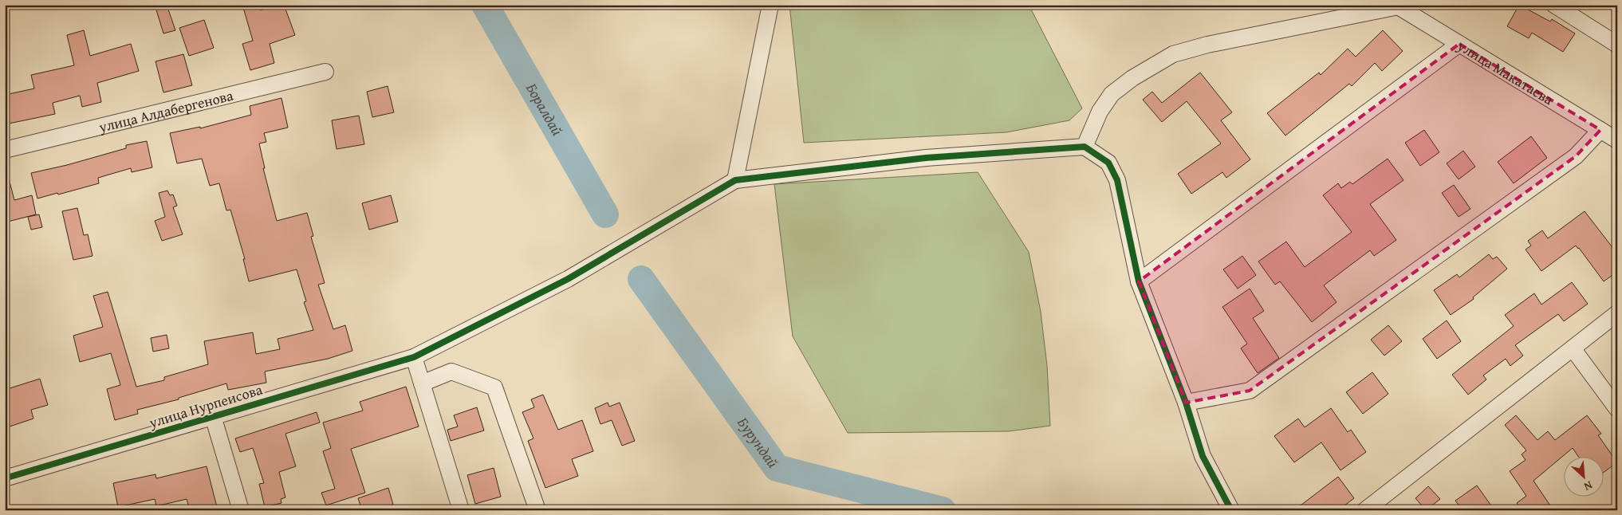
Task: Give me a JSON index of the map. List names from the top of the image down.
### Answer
{
  "streets": {
    "street": ["улица Макатаева", "улица Алдабергенова", "улица Нурпеисова"]
  },
  "water": ["Боралдай", "Бурундай"],
  "north": "bottom right"
}
